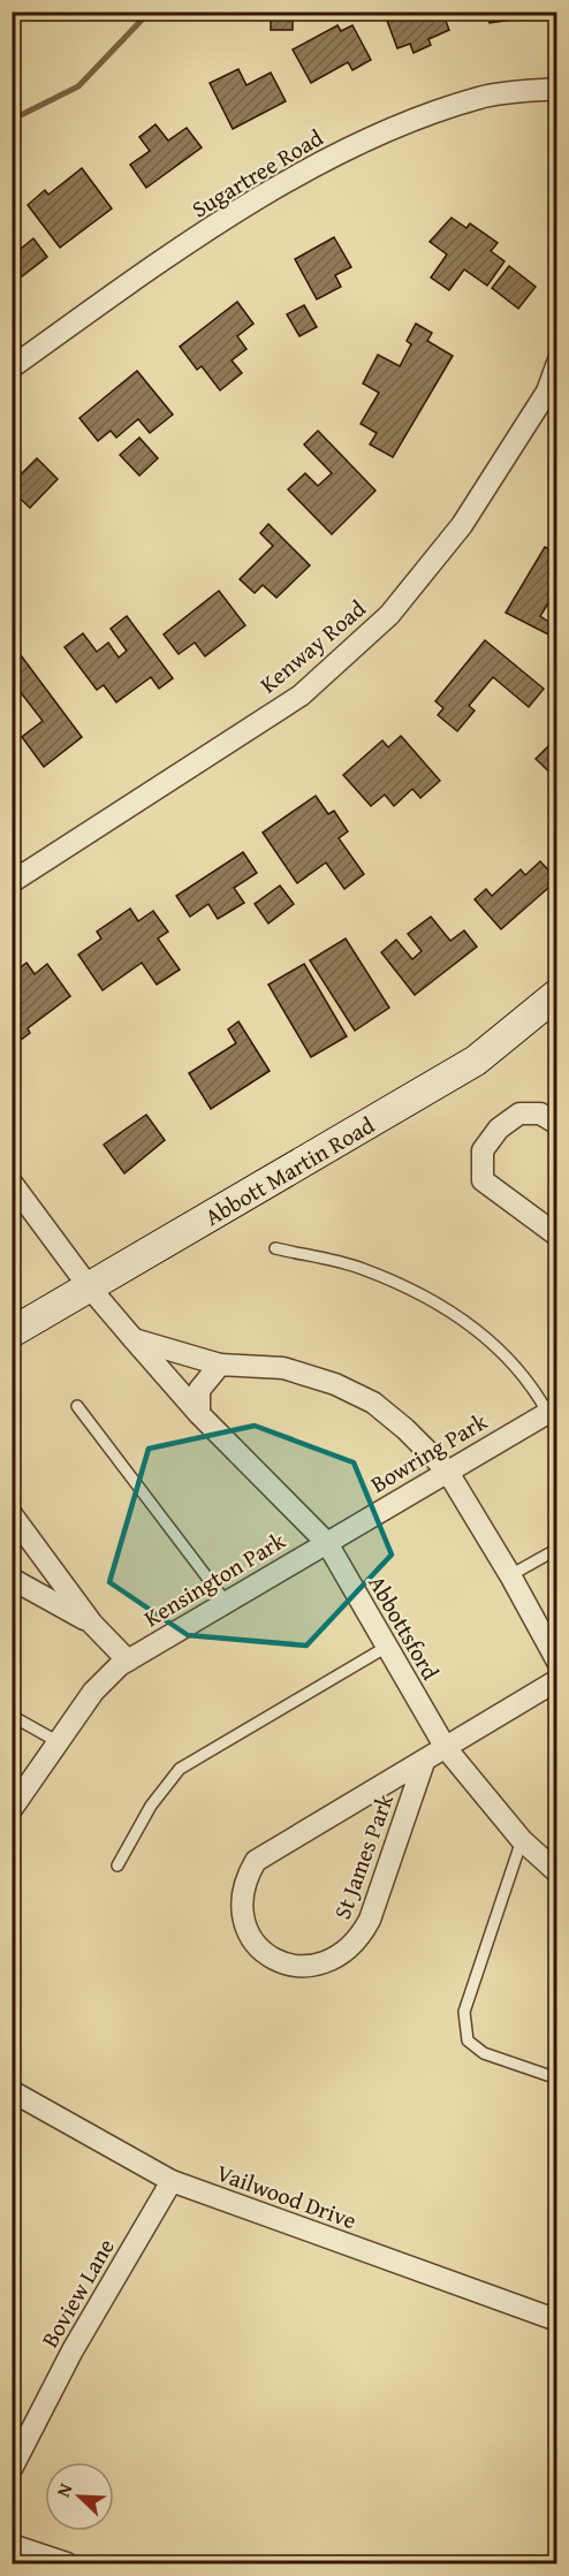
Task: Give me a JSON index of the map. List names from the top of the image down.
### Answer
{
  "streets": {
    "main road": ["Abbott Martin Road"],
    "street": [
      "Sugartree Road",
      "Kenway Road",
      "Bowring Park",
      "Kensington Park",
      "Abbottsford",
      "St James Park",
      "Vailwood Drive",
      "Boview Lane"
    ]
  },
  "crossings": [
    ["Abbott Martin Road", "Abbottsford"],
    ["Bowring Park", "Kensington Park"],
    ["Bowring Park", "Abbottsford"],
    ["Kensington Park", "Abbottsford"],
    ["Abbottsford", "St James Park"],
    ["Vailwood Drive", "Boview Lane"]
  ],
  "north": "top left"
}
